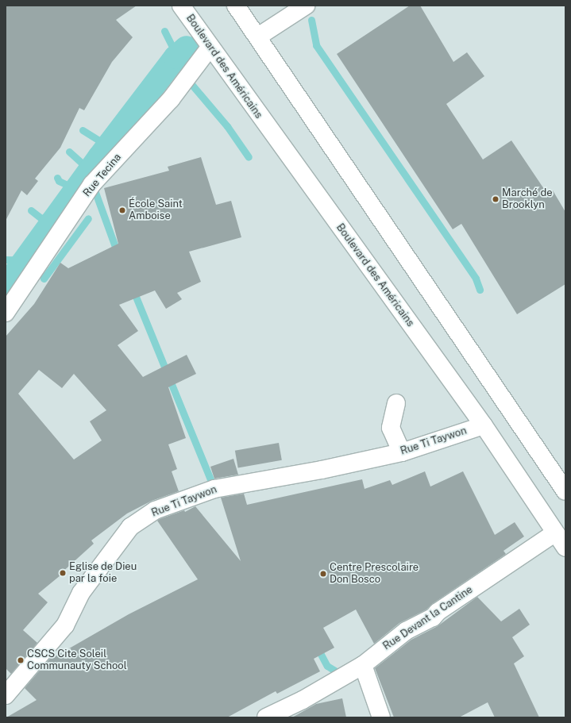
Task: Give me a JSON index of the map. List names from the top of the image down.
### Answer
{
  "streets": {
    "street": [
      "Boulevard des Américains",
      "Rue Tecina",
      "Rue Ti Taywon",
      "Rue Devant la Cantine"
    ]
  },
  "crossings": [
    ["Boulevard des Américains", "Rue Tecina"],
    ["Boulevard des Américains", "Rue Ti Taywon"],
    ["Boulevard des Américains", "Rue Devant la Cantine"]
  ],
  "places": [
    "Marché de Brooklyn",
    "École Saint Amboise",
    "Eglise de Dieu par la foie",
    "Centre Prescolaire Don Bosco",
    "CSCS Cite Soleil Communauty School"
  ]
}
